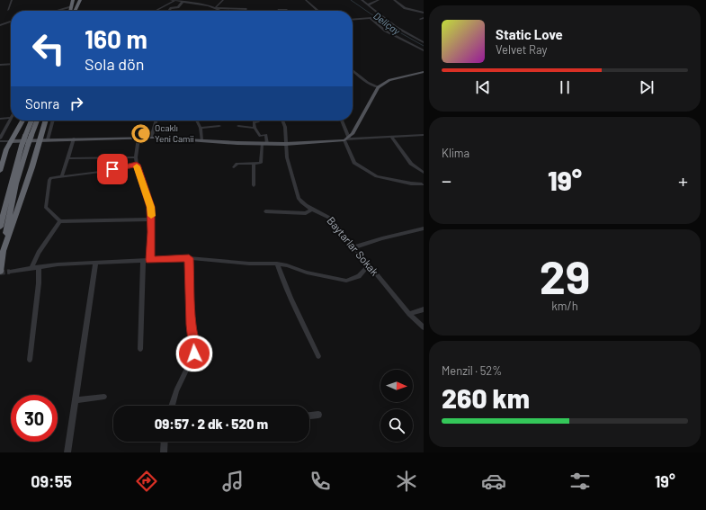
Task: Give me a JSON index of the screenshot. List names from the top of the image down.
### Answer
{
  "streets": {
    "street": ["Baytarlar Sokak"]
  },
  "water": ["Deliçay"],
  "places": {
    "mosque": ["Ocaklı Yeni Camii"]
  },
  "north": "right",
  "page": {
    "turn": ["160 m", "Sola dön"],
    "song": ["Static Love", "Velvet Ray"],
    "then": "Sonra",
    "tile": [
      "Klima",
      ["29", "km/h"],
      ["Menzil · 52%", "260 km"]
    ],
    "heat": ["−", "19°", "+"],
    "limit": "30",
    "trip": "09:57 · 2 dk · 520 m",
    "tabs": ["09:55", "19°"]
  }
}
